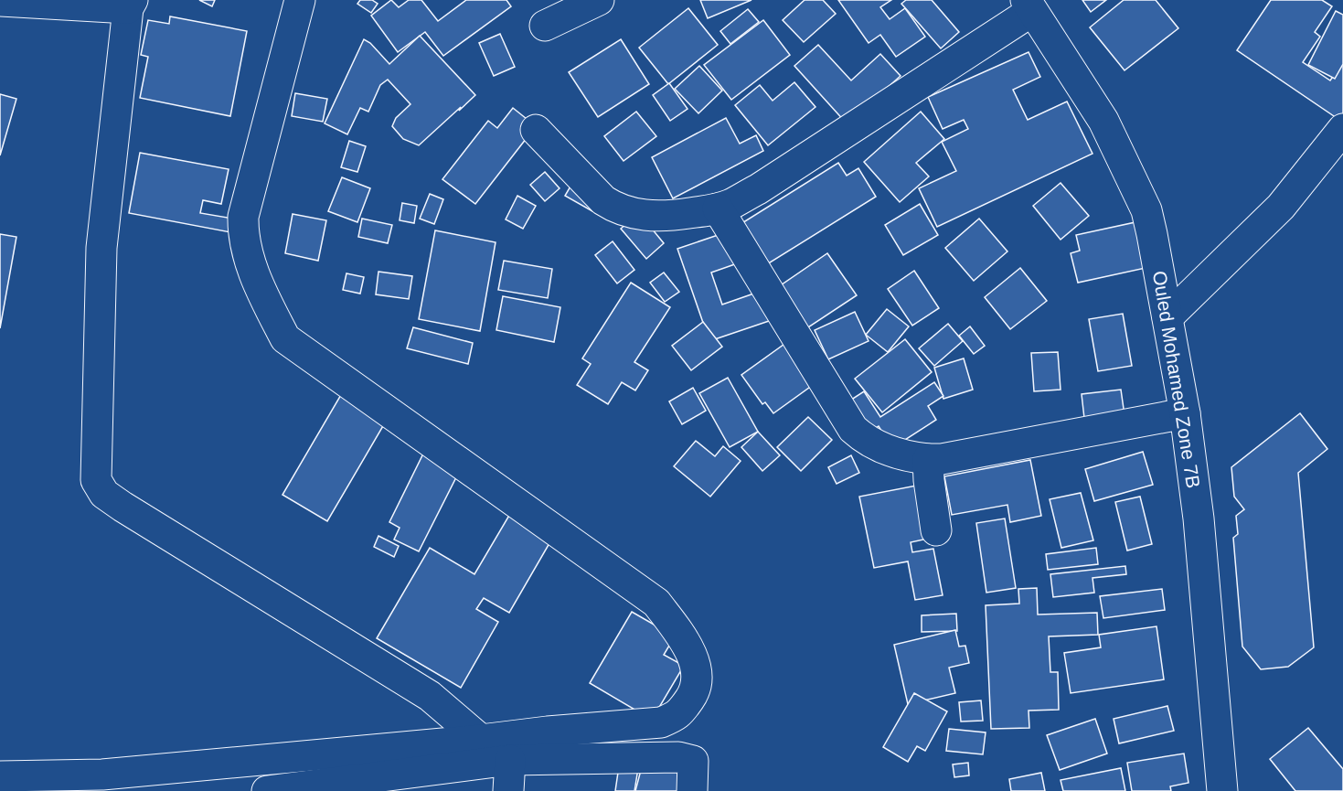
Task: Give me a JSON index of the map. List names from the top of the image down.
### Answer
{
  "streets": {
    "street": ["Ouled Mohamed Zone 7B"]
  }
}
